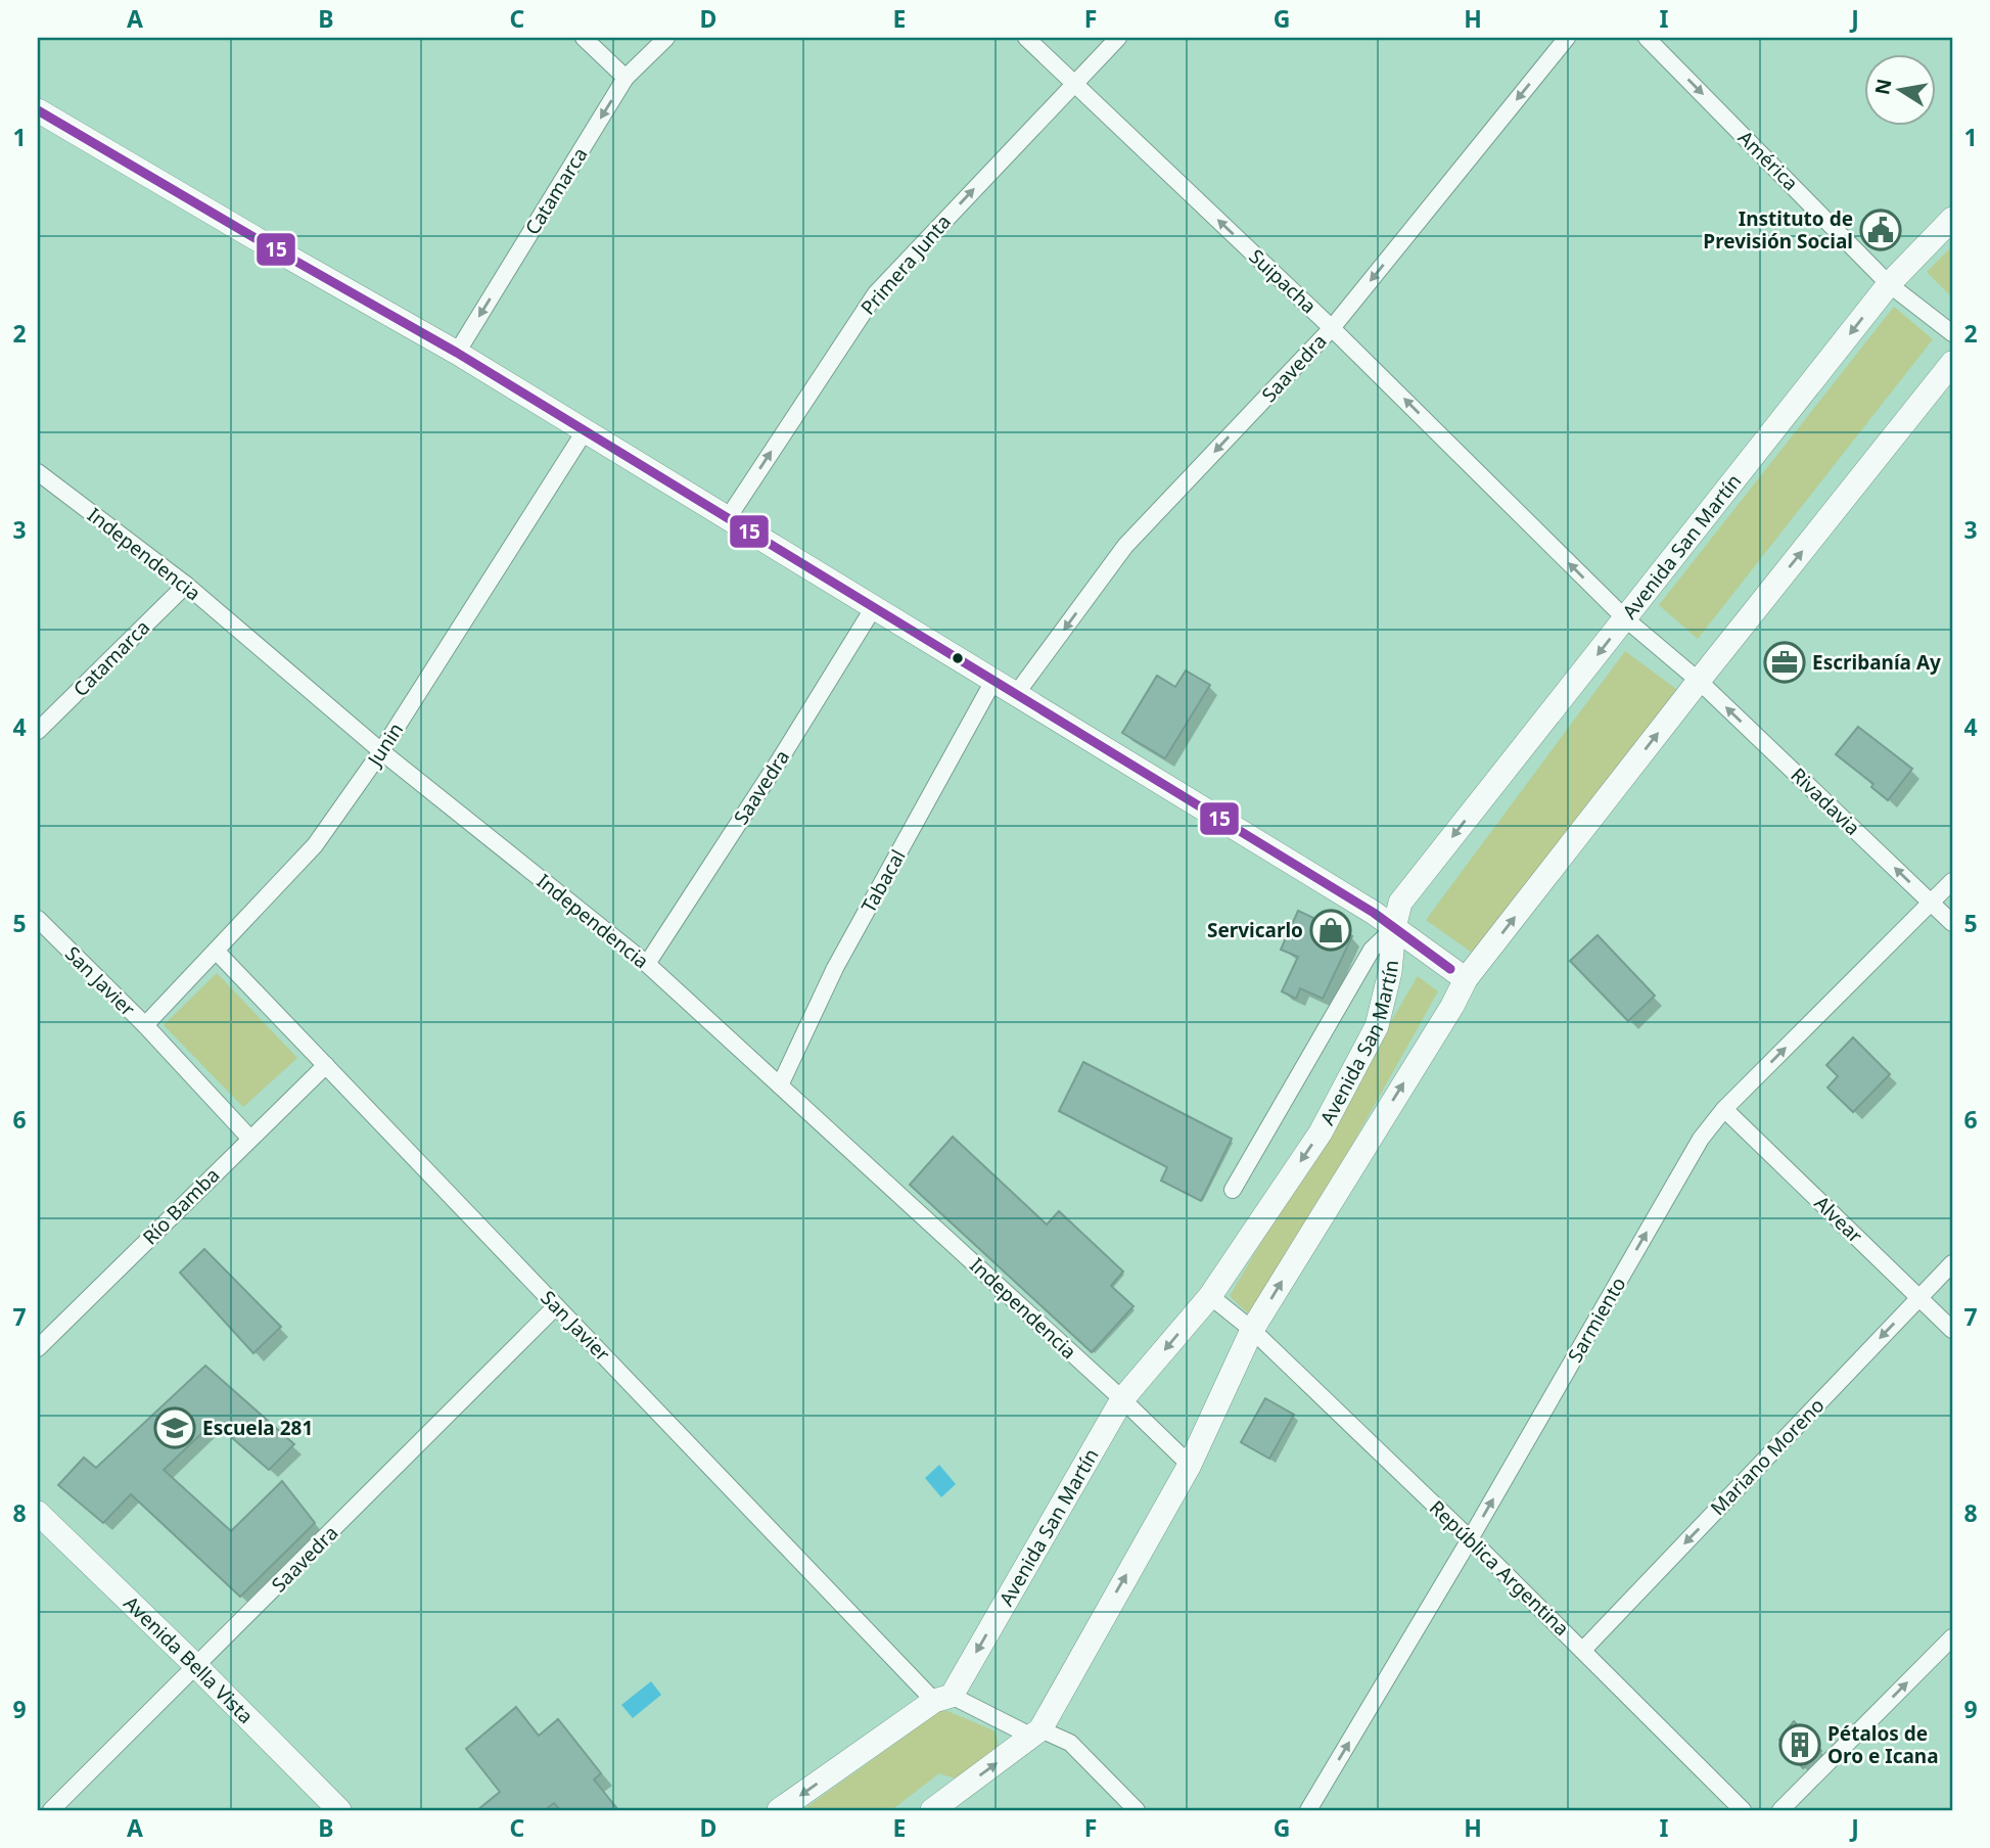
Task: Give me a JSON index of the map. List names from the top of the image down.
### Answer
{
  "streets": {
    "main road": ["Avenida San Martín", "Avenida Bella Vista"],
    "street": [
      "América",
      "Catamarca",
      "Primera Junta",
      "Suipacha",
      "Saavedra",
      "Independencia",
      "Junin",
      "Rivadavia",
      "Tabacal",
      "San Javier",
      "Río Bamba",
      "Alvear",
      "Sarmiento",
      "Mariano Moreno",
      "República Argentina"
    ]
  },
  "crossings": [
    ["América", "Avenida San Martín"],
    ["Catamarca", "Independencia"],
    ["Primera Junta", "Suipacha"],
    ["Suipacha", "Saavedra"],
    ["Suipacha", "Avenida San Martín"],
    ["Suipacha", "Rivadavia"],
    ["Saavedra", "Independencia"],
    ["Saavedra", "San Javier"],
    ["Saavedra", "Avenida Bella Vista"],
    ["Avenida San Martín", "Independencia"],
    ["Avenida San Martín", "San Javier"],
    ["Avenida San Martín", "República Argentina"],
    ["Independencia", "Junin"],
    ["Independencia", "Tabacal"],
    ["Junin", "San Javier"],
    ["Rivadavia", "Sarmiento"],
    ["San Javier", "Río Bamba"],
    ["Alvear", "Sarmiento"],
    ["Alvear", "Mariano Moreno"],
    ["Sarmiento", "República Argentina"],
    ["Mariano Moreno", "República Argentina"]
  ],
  "one_way": [
    "América",
    "Catamarca",
    "Primera Junta",
    "Suipacha",
    "Saavedra",
    "Rivadavia",
    "Sarmiento",
    "Mariano Moreno"
  ],
  "places": {
    "public building": ["Instituto de Previsión Social"],
    "office": ["Escribanía Ay"],
    "shop": ["Servicarlo"],
    "school or university": ["Escuela 281"],
    "building": ["Pétalos de Oro e Icana"]
  },
  "lines": ["transit line 15"],
  "north": "left",
  "grid": {
    "columns": [
      "A",
      "B",
      "C",
      "D",
      "E",
      "F",
      "G",
      "H",
      "I",
      "J"
    ],
    "rows": [
      "1",
      "2",
      "3",
      "4",
      "5",
      "6",
      "7",
      "8",
      "9"
    ]
  }
}
